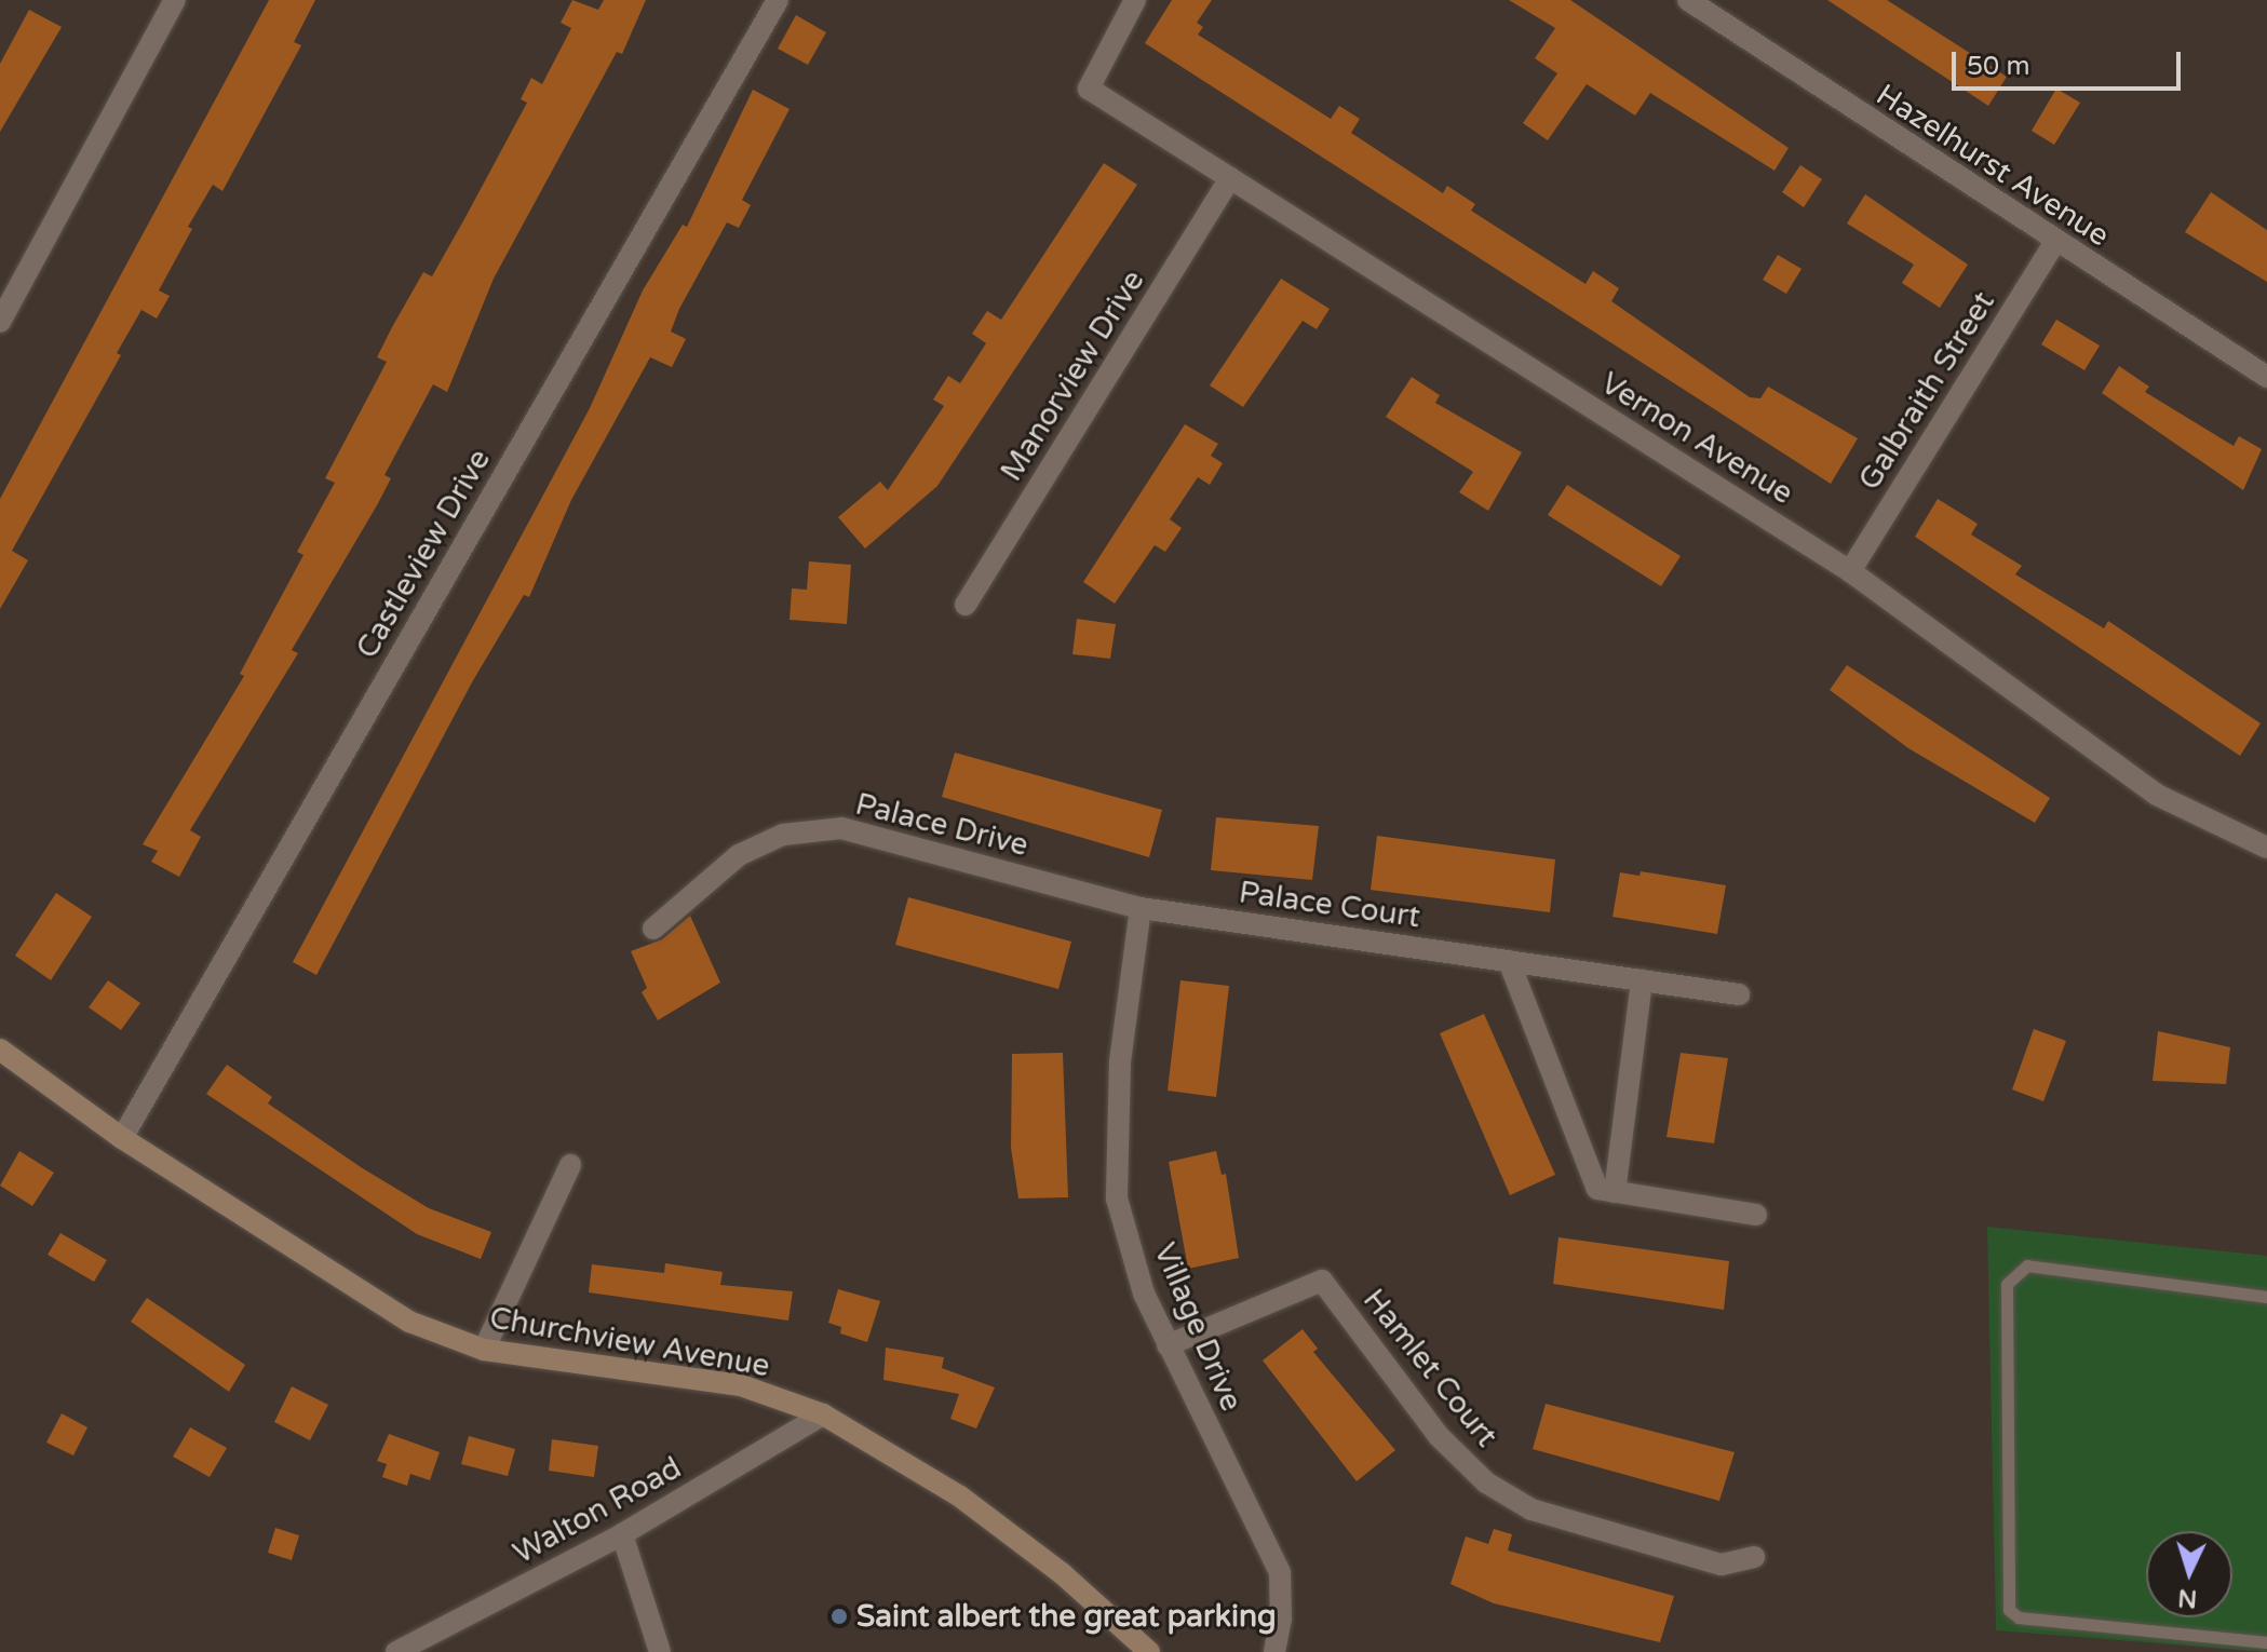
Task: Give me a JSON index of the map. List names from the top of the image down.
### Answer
{
  "streets": {
    "street": [
      "Hazelhurst Avenue",
      "Manorview Drive",
      "Galbraith Street",
      "Vernon Avenue",
      "Castleview Drive",
      "Palace Drive",
      "Palace Court",
      "Village Drive",
      "Churchview Avenue",
      "Hamlet Court",
      "Walton Road"
    ]
  },
  "crossings": [
    ["Hazelhurst Avenue", "Galbraith Street"],
    ["Manorview Drive", "Vernon Avenue"],
    ["Galbraith Street", "Vernon Avenue"],
    ["Castleview Drive", "Churchview Avenue"],
    ["Palace Drive", "Palace Court"],
    ["Palace Drive", "Village Drive"],
    ["Palace Court", "Village Drive"],
    ["Village Drive", "Hamlet Court"],
    ["Churchview Avenue", "Walton Road"]
  ],
  "places": ["Saint albert the great parking"],
  "scale_bar": "50 m",
  "north": "bottom"
}
